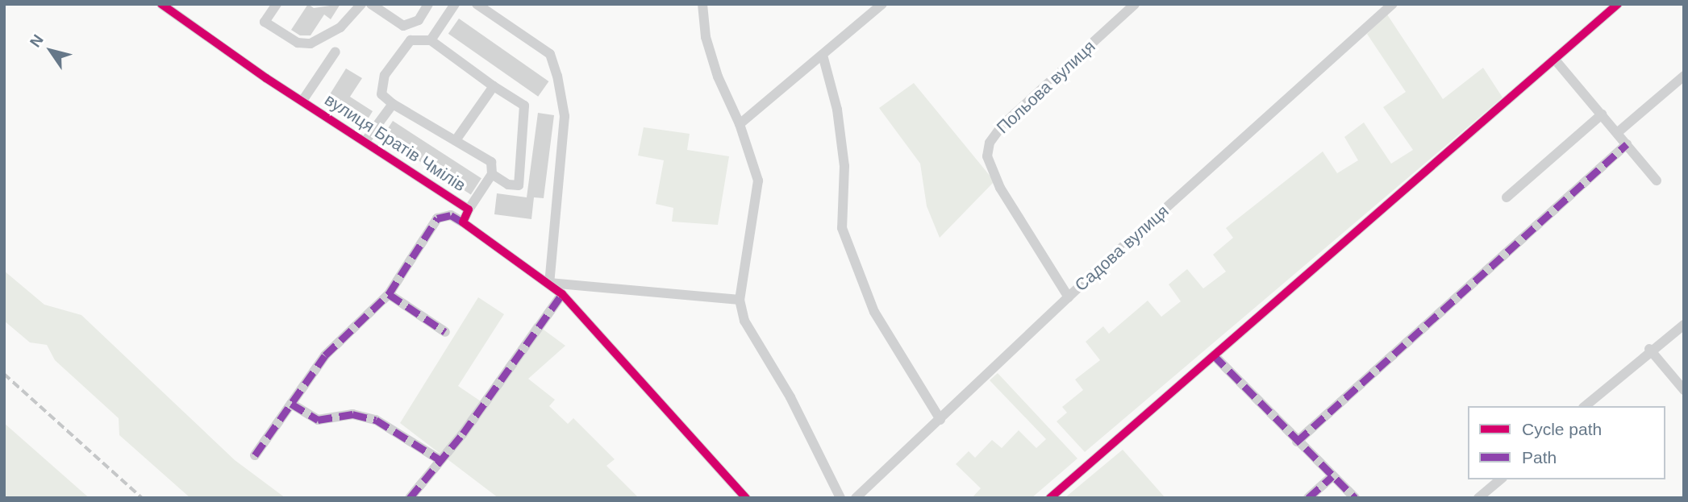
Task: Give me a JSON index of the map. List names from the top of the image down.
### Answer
{
  "streets": {
    "street": ["Польова вулиця", "вулиця Братів Чмілів", "Садова вулиця"]
  },
  "crossings": [
    ["Польова вулиця", "Садова вулиця"]
  ],
  "legend": ["Cycle path", "Path"],
  "north": "top left"
}
